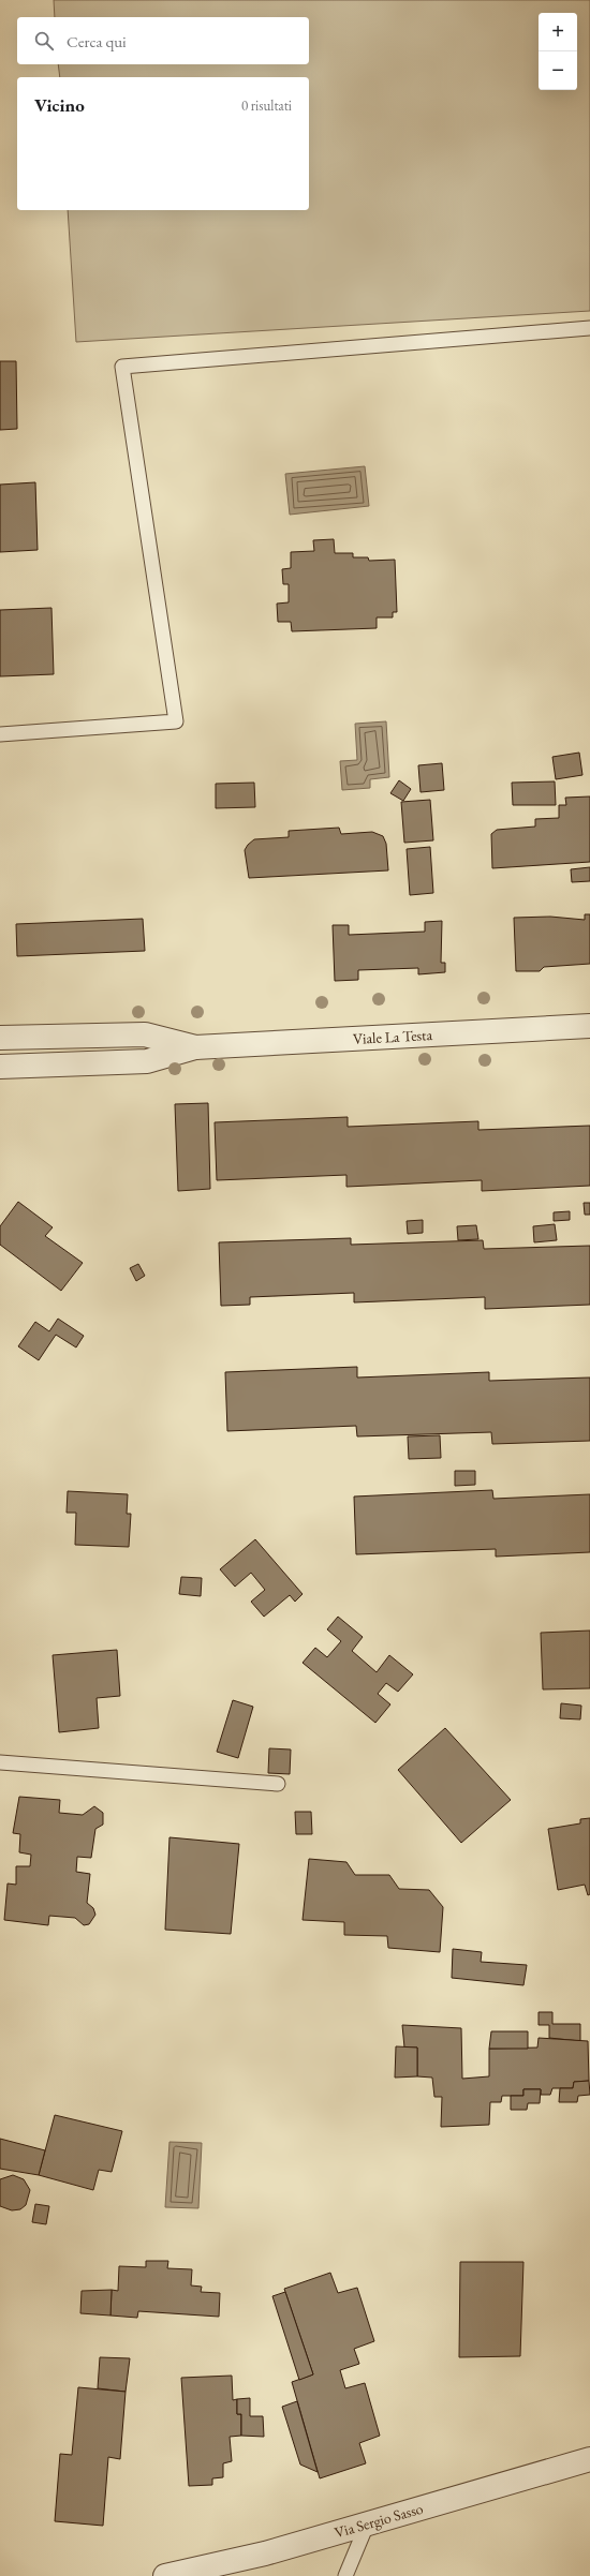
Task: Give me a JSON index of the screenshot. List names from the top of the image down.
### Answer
{
  "streets": {
    "street": ["Viale La Testa", "Via Sergio Sasso"]
  },
  "page": {
    "map_buttons": ["+", "−"],
    "search": "Cerca qui",
    "heading": ["Vicino", "0 risultati"]
  }
}
